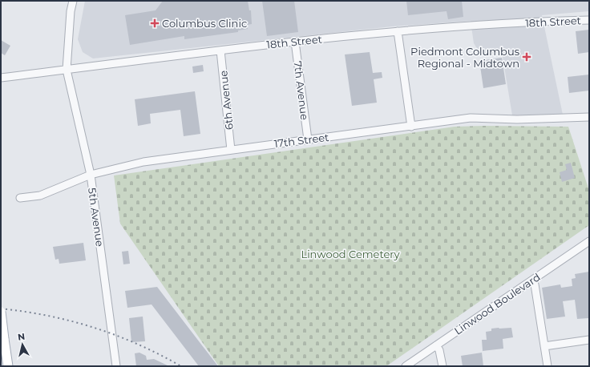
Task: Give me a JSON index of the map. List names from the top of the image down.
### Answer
{
  "streets": {
    "street": [
      "18th Street",
      "7th Avenue",
      "6th Avenue",
      "17th Street",
      "5th Avenue",
      "Linwood Boulevard"
    ]
  },
  "crossings": [
    ["18th Street", "7th Avenue"],
    ["18th Street", "6th Avenue"],
    ["18th Street", "5th Avenue"],
    ["7th Avenue", "17th Street"],
    ["6th Avenue", "17th Street"],
    ["17th Street", "5th Avenue"]
  ],
  "parks": ["Linwood Cemetery"],
  "places": {
    "health": ["Columbus Clinic", "Piedmont Columbus Regional - Midtown"]
  },
  "north": "top"
}
